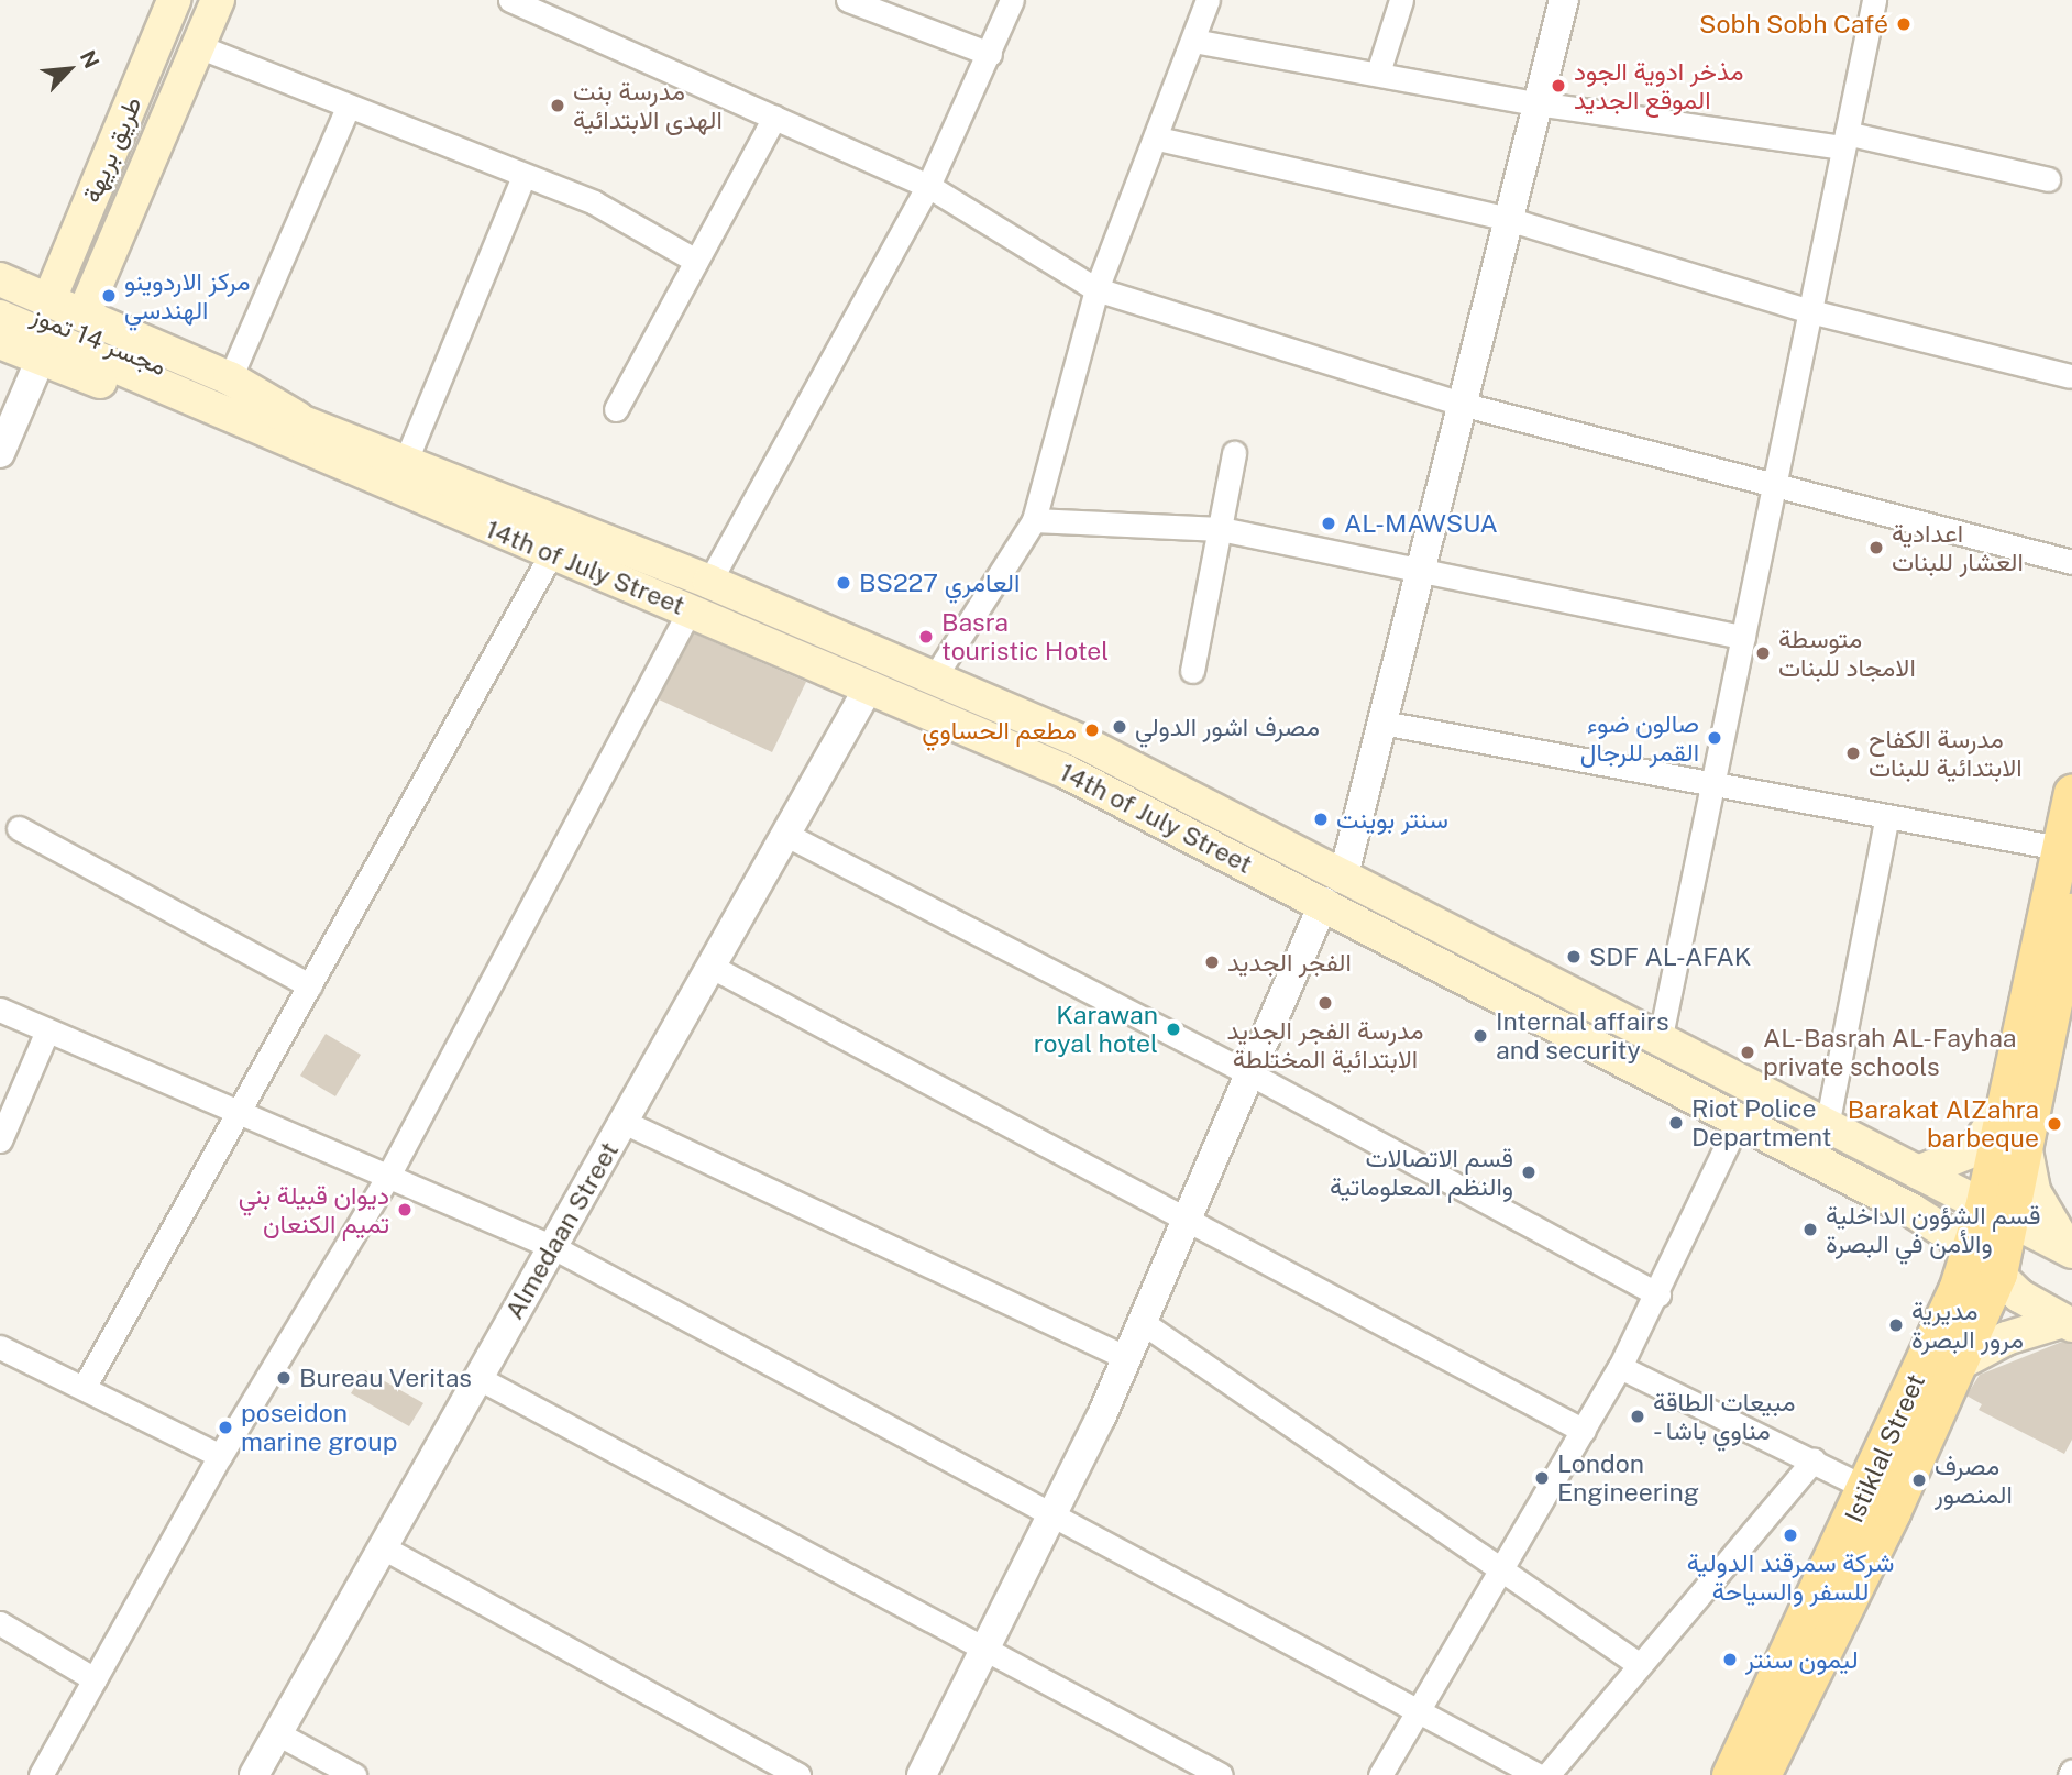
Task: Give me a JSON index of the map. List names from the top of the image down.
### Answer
{
  "streets": {
    "main road": [
      "طريق بريهة",
      "مجسر 14 تموز",
      "14th of July Street",
      "Istiklal Street"
    ],
    "street": ["Almedaan Street"]
  },
  "crossings": [
    ["مجسر 14 تموز", "14th of July Street"],
    ["14th of July Street", "Almedaan Street"],
    ["14th of July Street", "Istiklal Street"]
  ],
  "places": [
    "Sobh Sobh Café",
    "مذخر ادوية الجود الموقع الجديد",
    "مدرسة بنت الهدى اﻻبتدائية",
    "مركز الاردوينو الهندسي",
    "AL-MAWSUA",
    "اعدادية العشار للبنات",
    "BS227 العامري",
    "Basra touristic Hotel",
    "متوسطة الامجاد للبنات",
    "مصرف اشور الدولي",
    "مطعم الحساوي",
    "صالون ضوء القمر للرجال",
    "مدرسة الكفاح الابتدائية للبنات",
    "سنتر بوينت",
    "SDF AL-AFAK",
    "الفجر الجديد",
    "مدرسة الفجر الجديد الابتدائية المختلطة",
    "Karawan royal hotel",
    "Internal affairs and security",
    "AL-Basrah AL-Fayhaa private schools",
    "Riot Police Department",
    "Barakat AlZahra barbeque",
    "قسم الاتصالات والنظم المعلوماتية",
    "ديوان قبيلة بني تميم الكنعان",
    "قسم الشؤون الداخلية والأمن في البصرة",
    "مديرية مرور البصرة",
    "Bureau Veritas",
    "مبيعات الطاقة - مناوي باشا",
    "poseidon marine group",
    "London Engineering",
    "مصرف المنصور",
    "شركة سمرقند الدولية للسفر والسياحة",
    "ليمون سنتر"
  ],
  "north": "top right"
}
